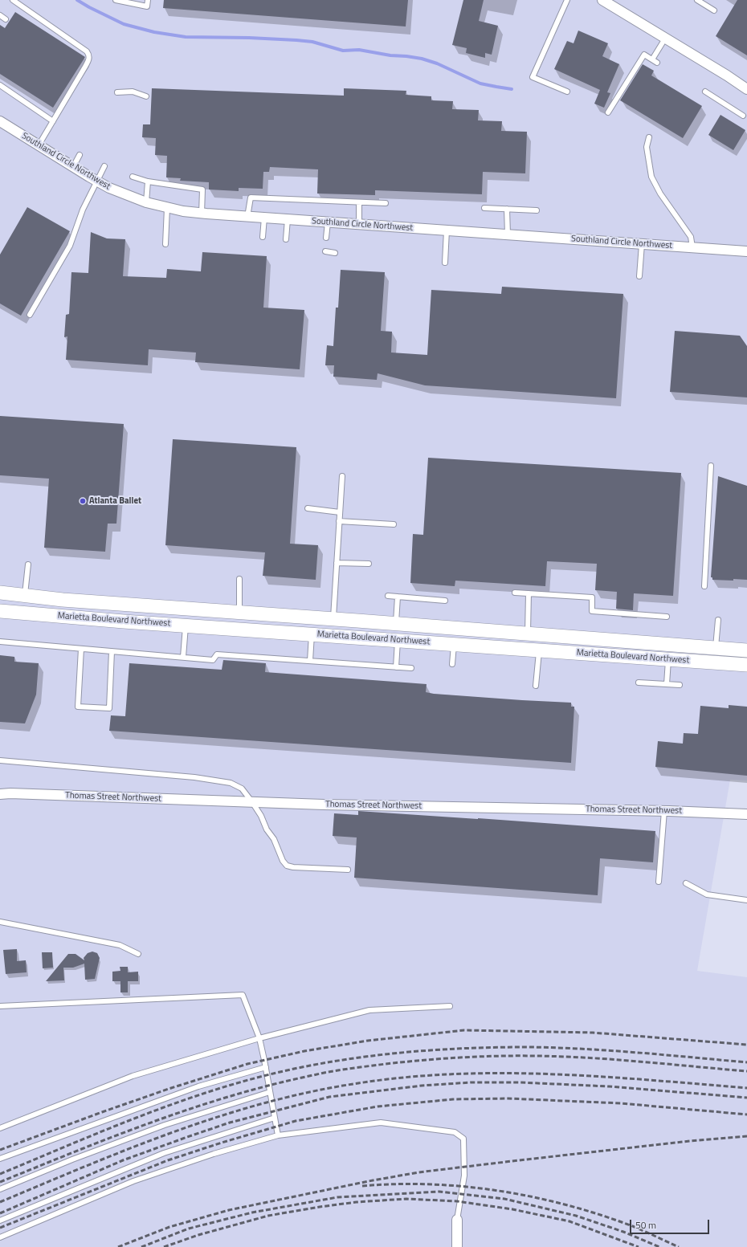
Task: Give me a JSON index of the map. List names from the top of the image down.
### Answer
{
  "streets": {
    "main road": ["Marietta Boulevard Northwest"],
    "street": ["Southland Circle Northwest", "Thomas Street Northwest"]
  },
  "places": ["Atlanta Ballet"],
  "scale_bar": "50 m"
}
